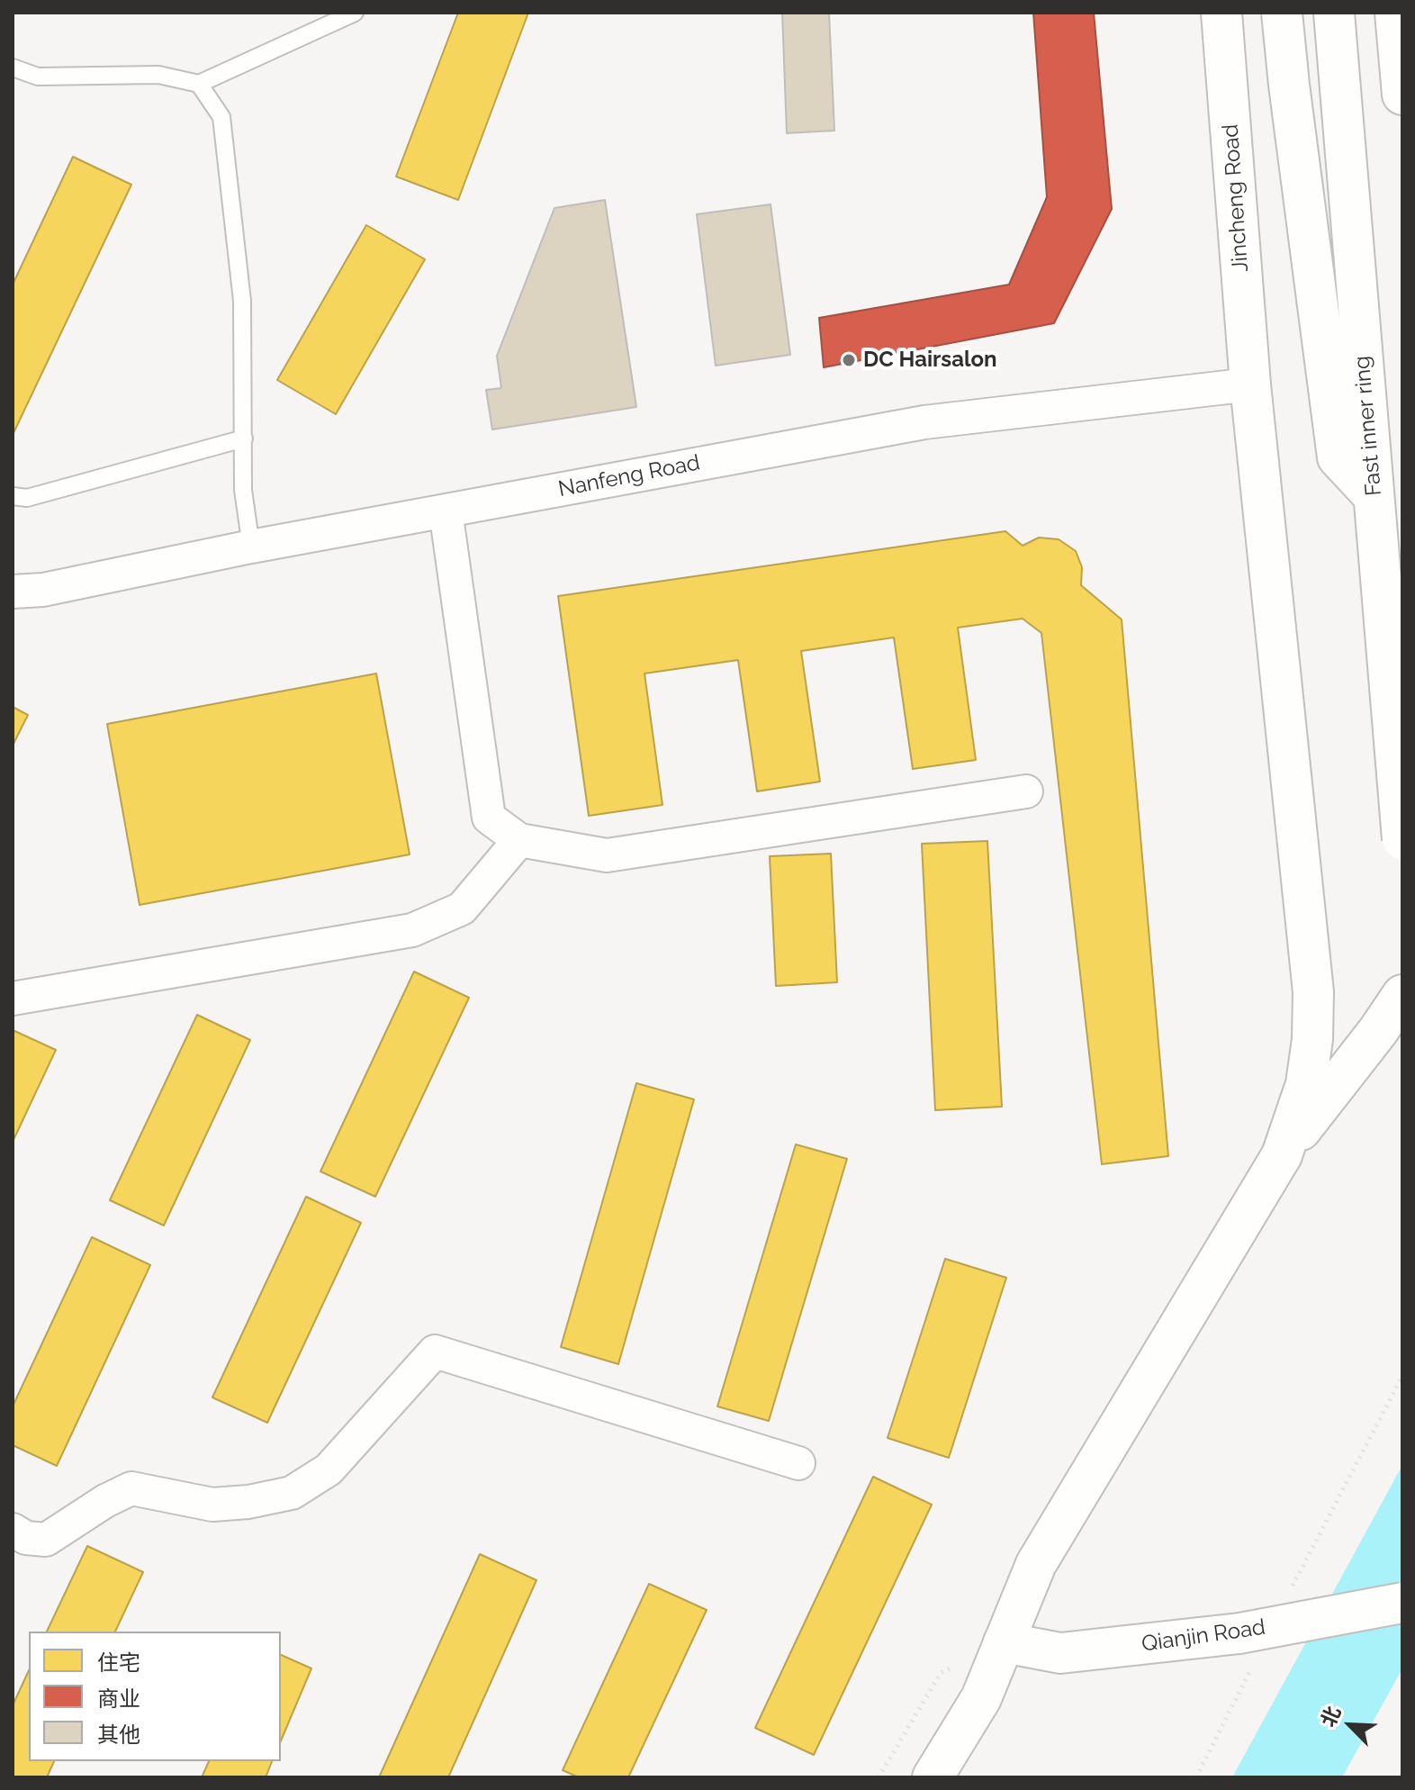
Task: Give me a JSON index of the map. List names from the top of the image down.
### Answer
{
  "streets": {
    "main road": ["Jincheng Road", "Fast inner ring", "Qianjin Road"],
    "street": ["Nanfeng Road"]
  },
  "crossings": [
    ["Jincheng Road", "Nanfeng Road"]
  ],
  "places": ["DC Hairsalon"],
  "legend": ["住宅", "商业", "其他"],
  "north": "top left"
}
